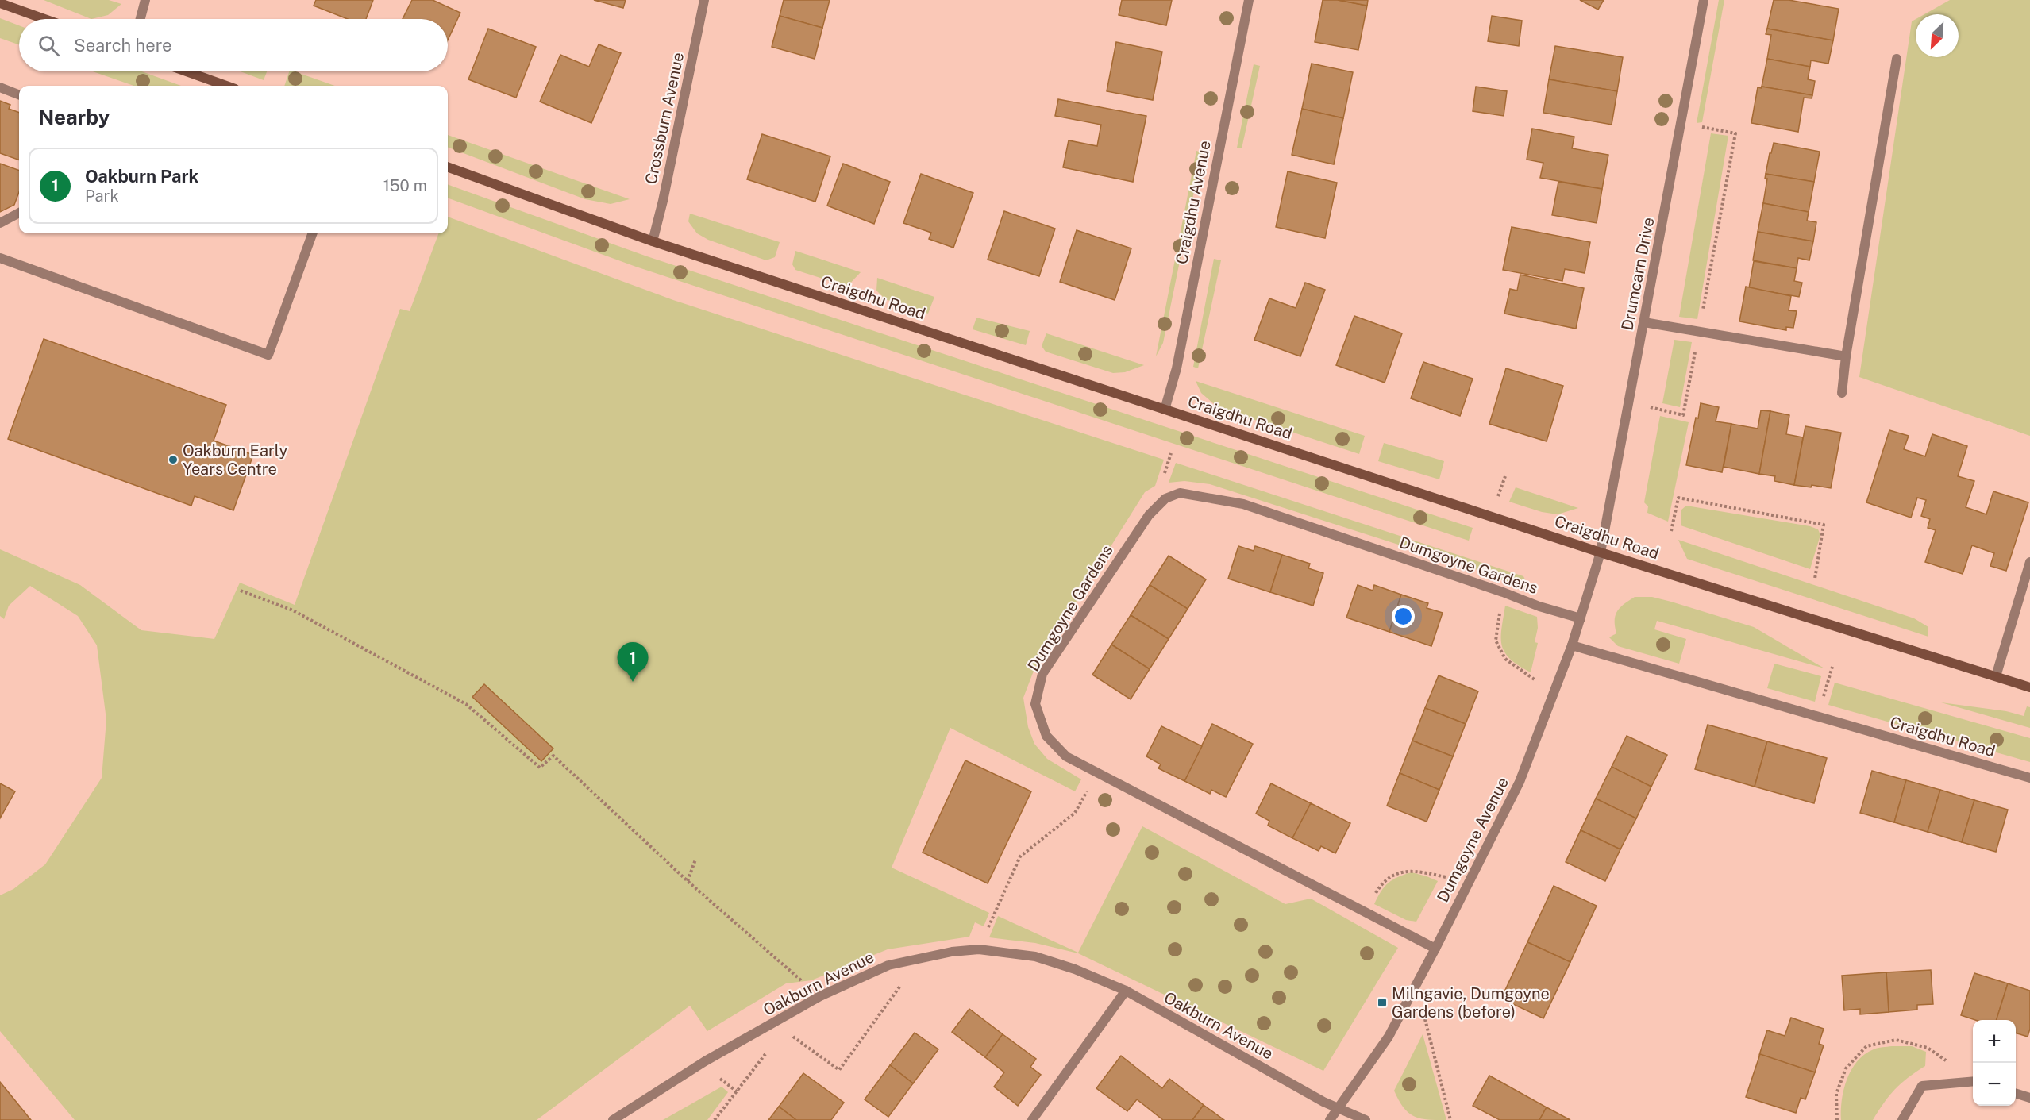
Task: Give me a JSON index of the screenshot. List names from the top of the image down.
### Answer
{
  "streets": {
    "main road": ["Craigdhu Road"],
    "street": [
      "Crossburn Avenue",
      "Craigdhu Avenue",
      "Drumcarn Drive",
      "Dumgoyne Gardens",
      "Dumgoyne Avenue",
      "Oakburn Avenue"
    ]
  },
  "crossings": [
    ["Crossburn Avenue", "Craigdhu Road"],
    ["Craigdhu Avenue", "Craigdhu Road"],
    ["Drumcarn Drive", "Craigdhu Road"],
    ["Drumcarn Drive", "Dumgoyne Avenue"],
    ["Craigdhu Road", "Dumgoyne Avenue"],
    ["Dumgoyne Gardens", "Dumgoyne Avenue"],
    ["Dumgoyne Avenue", "Oakburn Avenue"]
  ],
  "places": {
    "other": ["Oakburn Early Years Centre"],
    "transit": ["Milngavie, Dumgoyne Gardens (before)"]
  },
  "north": "bottom left",
  "page": {
    "search": "Search here",
    "heading": "Nearby",
    "list": [
      {
        "mark": "1",
        "name": "Oakburn Park",
        "note": "Park",
        "value": "150 m"
      }
    ],
    "pins": "1",
    "map_buttons": ["+", "−"]
  }
}
